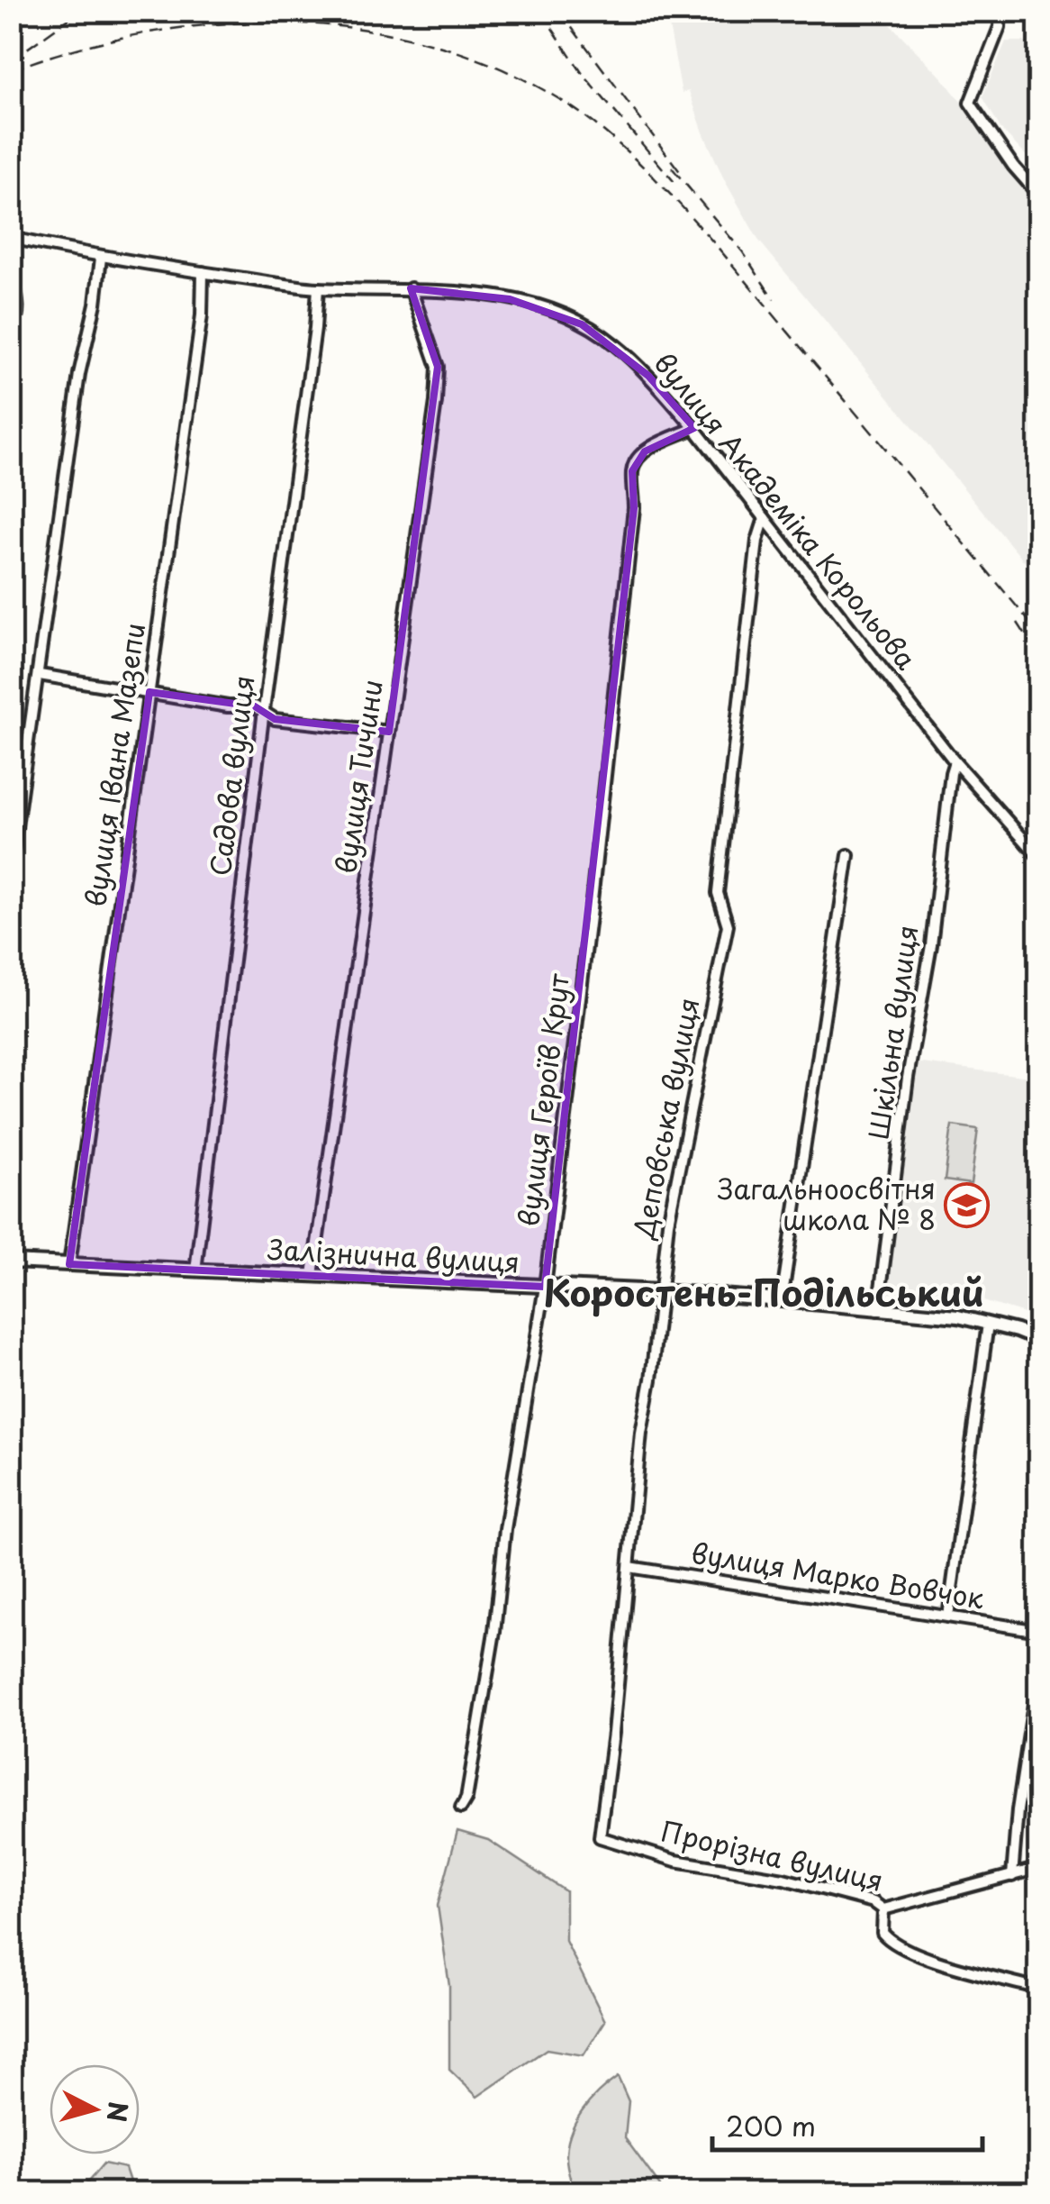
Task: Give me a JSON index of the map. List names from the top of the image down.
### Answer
{
  "streets": {
    "street": [
      "вулиця Академіка Корольова",
      "вулиця Івана Мазепи",
      "Садова вулиця",
      "вулиця Тичини",
      "Шкільна вулиця",
      "вулиця Героїв Крут",
      "Деповська вулиця",
      "Залізнична вулиця",
      "вулиця Марко Вовчок",
      "Прорізна вулиця"
    ]
  },
  "crossings": [
    ["вулиця Академіка Корольова", "вулиця Івана Мазепи"],
    ["вулиця Академіка Корольова", "Садова вулиця"],
    ["вулиця Академіка Корольова", "вулиця Тичини"],
    ["вулиця Академіка Корольова", "Шкільна вулиця"],
    ["вулиця Академіка Корольова", "вулиця Героїв Крут"],
    ["вулиця Академіка Корольова", "Деповська вулиця"],
    ["вулиця Івана Мазепи", "Залізнична вулиця"],
    ["Садова вулиця", "Залізнична вулиця"],
    ["вулиця Тичини", "Залізнична вулиця"],
    ["Шкільна вулиця", "Залізнична вулиця"],
    ["вулиця Героїв Крут", "Залізнична вулиця"],
    ["Деповська вулиця", "Залізнична вулиця"],
    ["Деповська вулиця", "вулиця Марко Вовчок"],
    ["Деповська вулиця", "Прорізна вулиця"]
  ],
  "districts": ["Коростень-Подільський"],
  "places": {
    "school or university": ["Загальноосвітня школа № 8"]
  },
  "scale_bar": "200 m",
  "north": "right"
}
